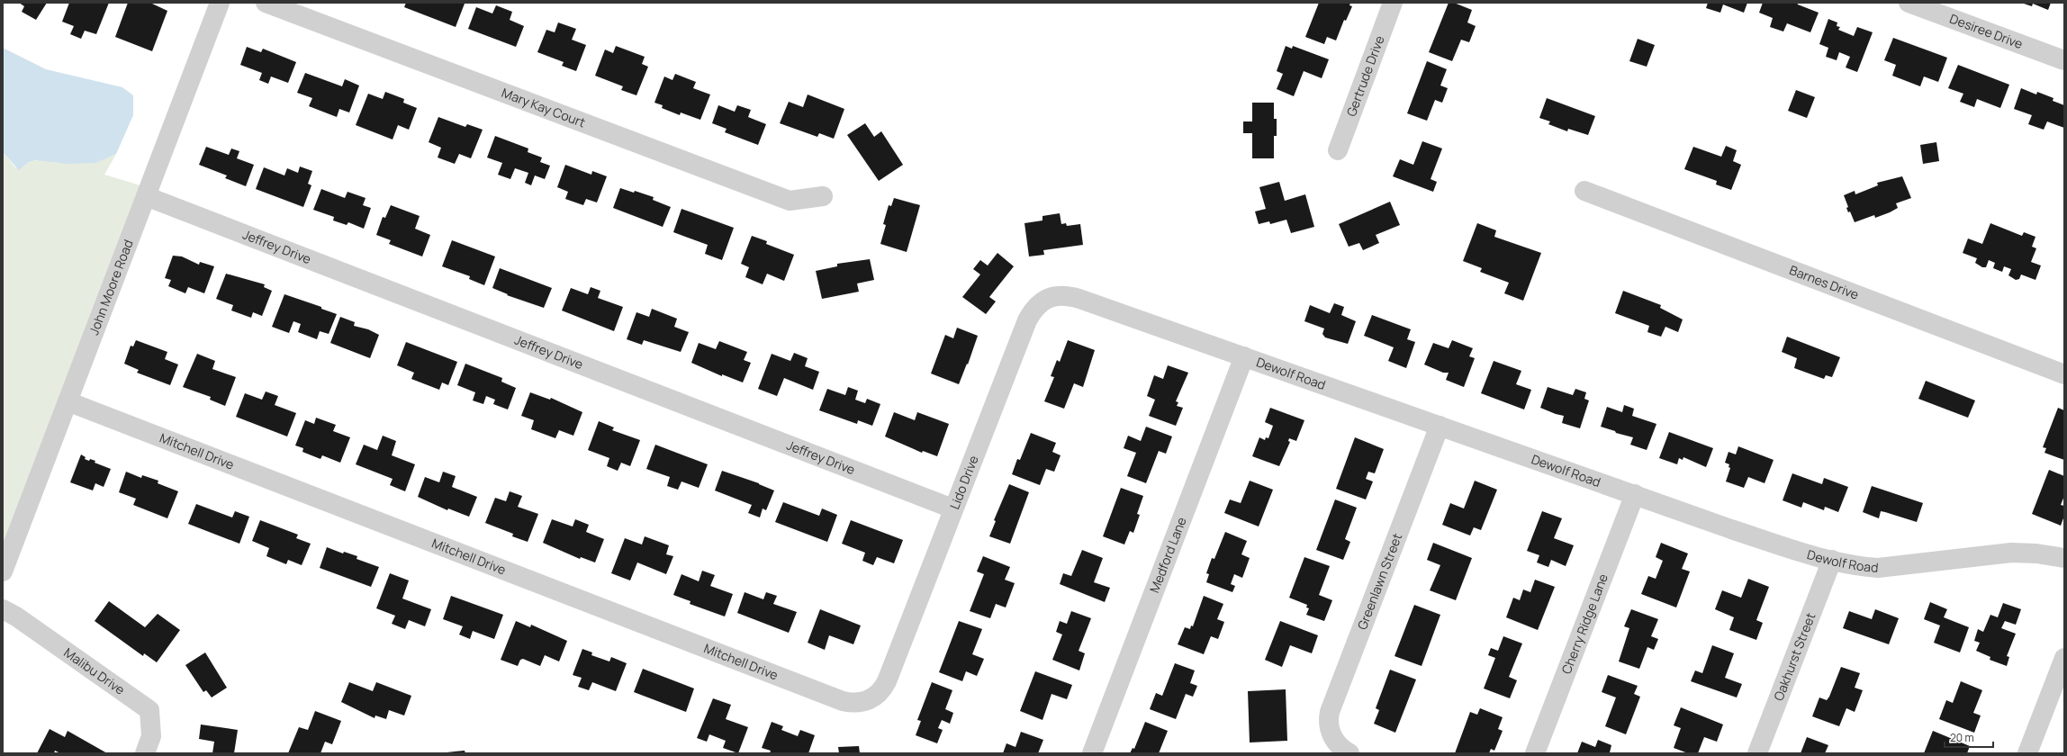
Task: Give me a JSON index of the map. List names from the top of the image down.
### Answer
{
  "streets": {
    "street": [
      "Desiree Drive",
      "Gertrude Drive",
      "Mary Kay Court",
      "Jeffrey Drive",
      "Barnes Drive",
      "John Moore Road",
      "Dewolf Road",
      "Mitchell Drive",
      "Lido Drive",
      "Medford Lane",
      "Greenlawn Street",
      "Cherry Ridge Lane",
      "Oakhurst Street",
      "Malibu Drive"
    ]
  },
  "crossings": [
    ["Jeffrey Drive", "John Moore Road"],
    ["Jeffrey Drive", "Lido Drive"],
    ["John Moore Road", "Mitchell Drive"],
    ["Dewolf Road", "Lido Drive"],
    ["Dewolf Road", "Medford Lane"],
    ["Dewolf Road", "Greenlawn Street"],
    ["Dewolf Road", "Cherry Ridge Lane"],
    ["Dewolf Road", "Oakhurst Street"],
    ["Mitchell Drive", "Lido Drive"]
  ],
  "scale_bar": "20 m"
}
